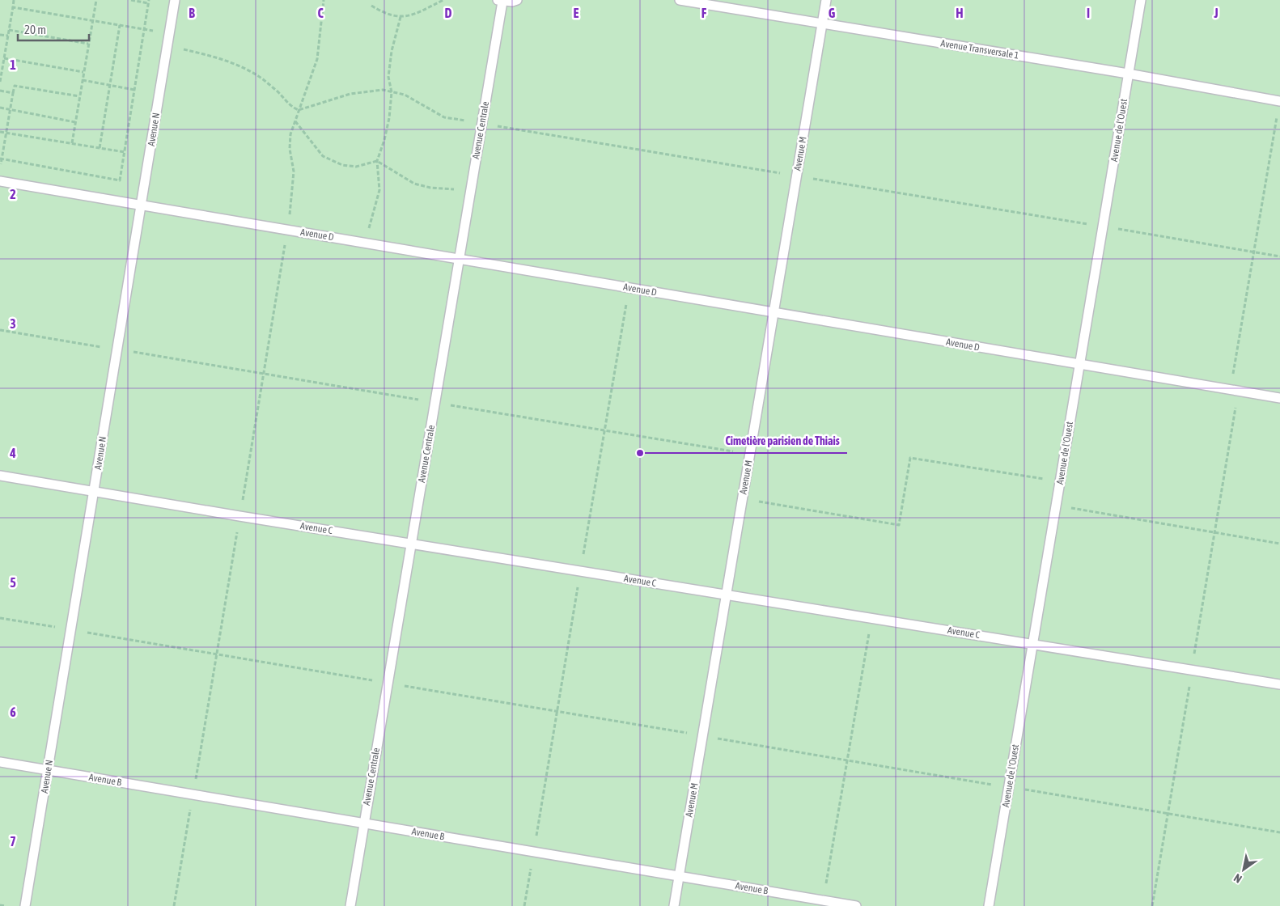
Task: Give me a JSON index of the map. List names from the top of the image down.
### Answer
{
  "streets": {
    "lane": [
      "Avenue Transversale 1",
      "Avenue N",
      "Avenue Centrale",
      "Avenue de l'Ouest",
      "Avenue M",
      "Avenue D",
      "Avenue C",
      "Avenue B"
    ]
  },
  "crossings": [
    ["Avenue Transversale 1", "Avenue de l'Ouest"],
    ["Avenue Transversale 1", "Avenue M"],
    ["Avenue N", "Avenue D"],
    ["Avenue N", "Avenue C"],
    ["Avenue N", "Avenue B"],
    ["Avenue Centrale", "Avenue D"],
    ["Avenue Centrale", "Avenue C"],
    ["Avenue Centrale", "Avenue B"],
    ["Avenue de l'Ouest", "Avenue D"],
    ["Avenue de l'Ouest", "Avenue C"],
    ["Avenue M", "Avenue D"],
    ["Avenue M", "Avenue C"],
    ["Avenue M", "Avenue B"]
  ],
  "places": ["Cimetière parisien de Thiais"],
  "scale_bar": "20 m",
  "north": "bottom left",
  "grid": {
    "columns": [
      "B",
      "C",
      "D",
      "E",
      "F",
      "G",
      "H",
      "I",
      "J"
    ],
    "rows": [
      "1",
      "2",
      "3",
      "4",
      "5",
      "6",
      "7"
    ]
  }
}
